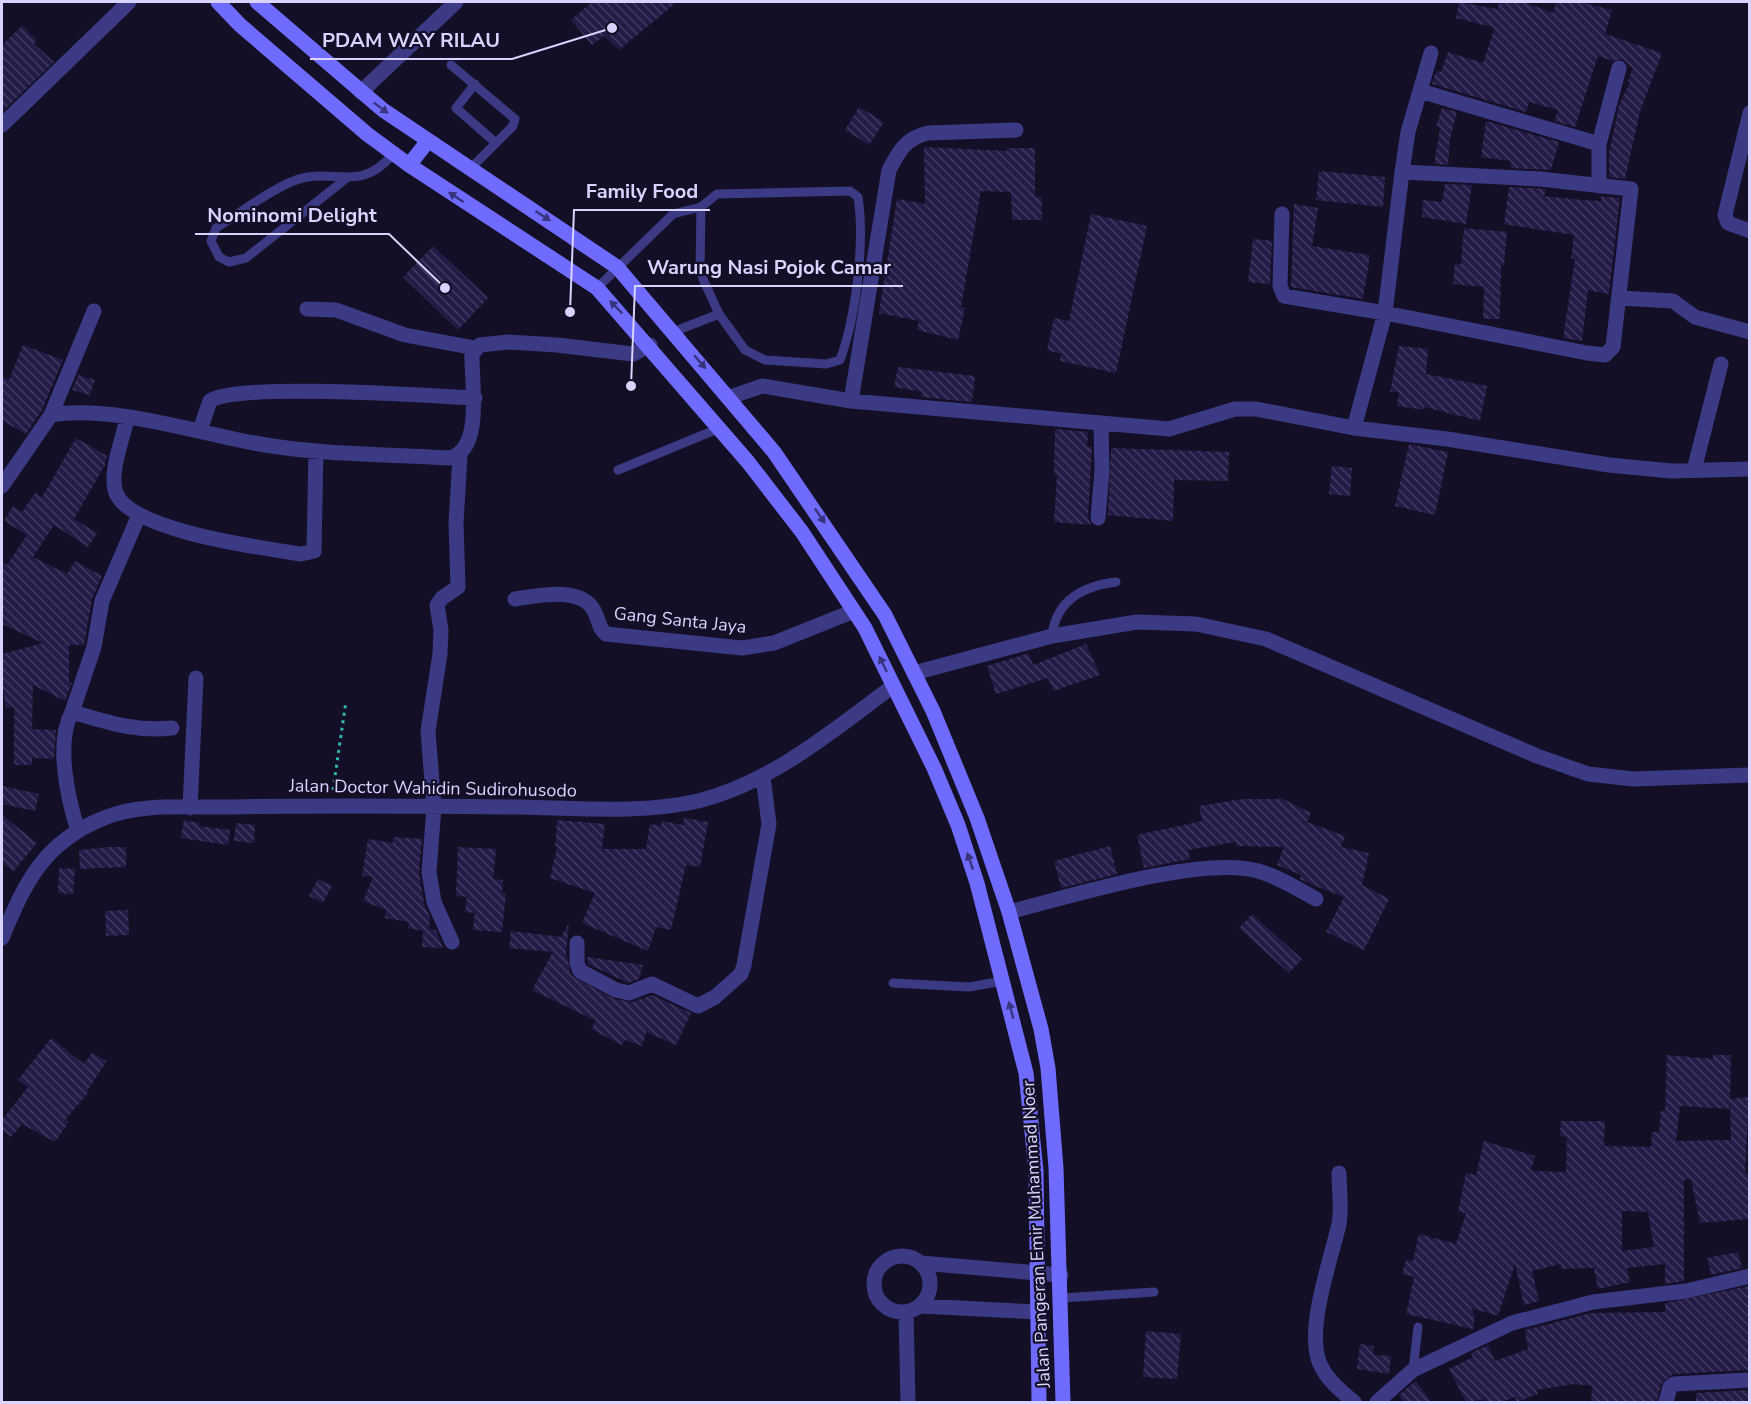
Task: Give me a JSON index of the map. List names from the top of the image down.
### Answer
{
  "streets": {
    "main road": ["Jalan Pangeran Emir Muhammad Noer"],
    "street": ["Gang Santa Jaya", "Jalan Doctor Wahidin Sudirohusodo"]
  },
  "crossings": [
    ["Gang Santa Jaya", "Jalan Pangeran Emir Muhammad Noer"],
    ["Jalan Doctor Wahidin Sudirohusodo", "Jalan Pangeran Emir Muhammad Noer"]
  ],
  "places": [
    "PDAM WAY RILAU",
    "Nominomi Delight",
    "Family Food",
    "Warung Nasi Pojok Camar"
  ]
}
